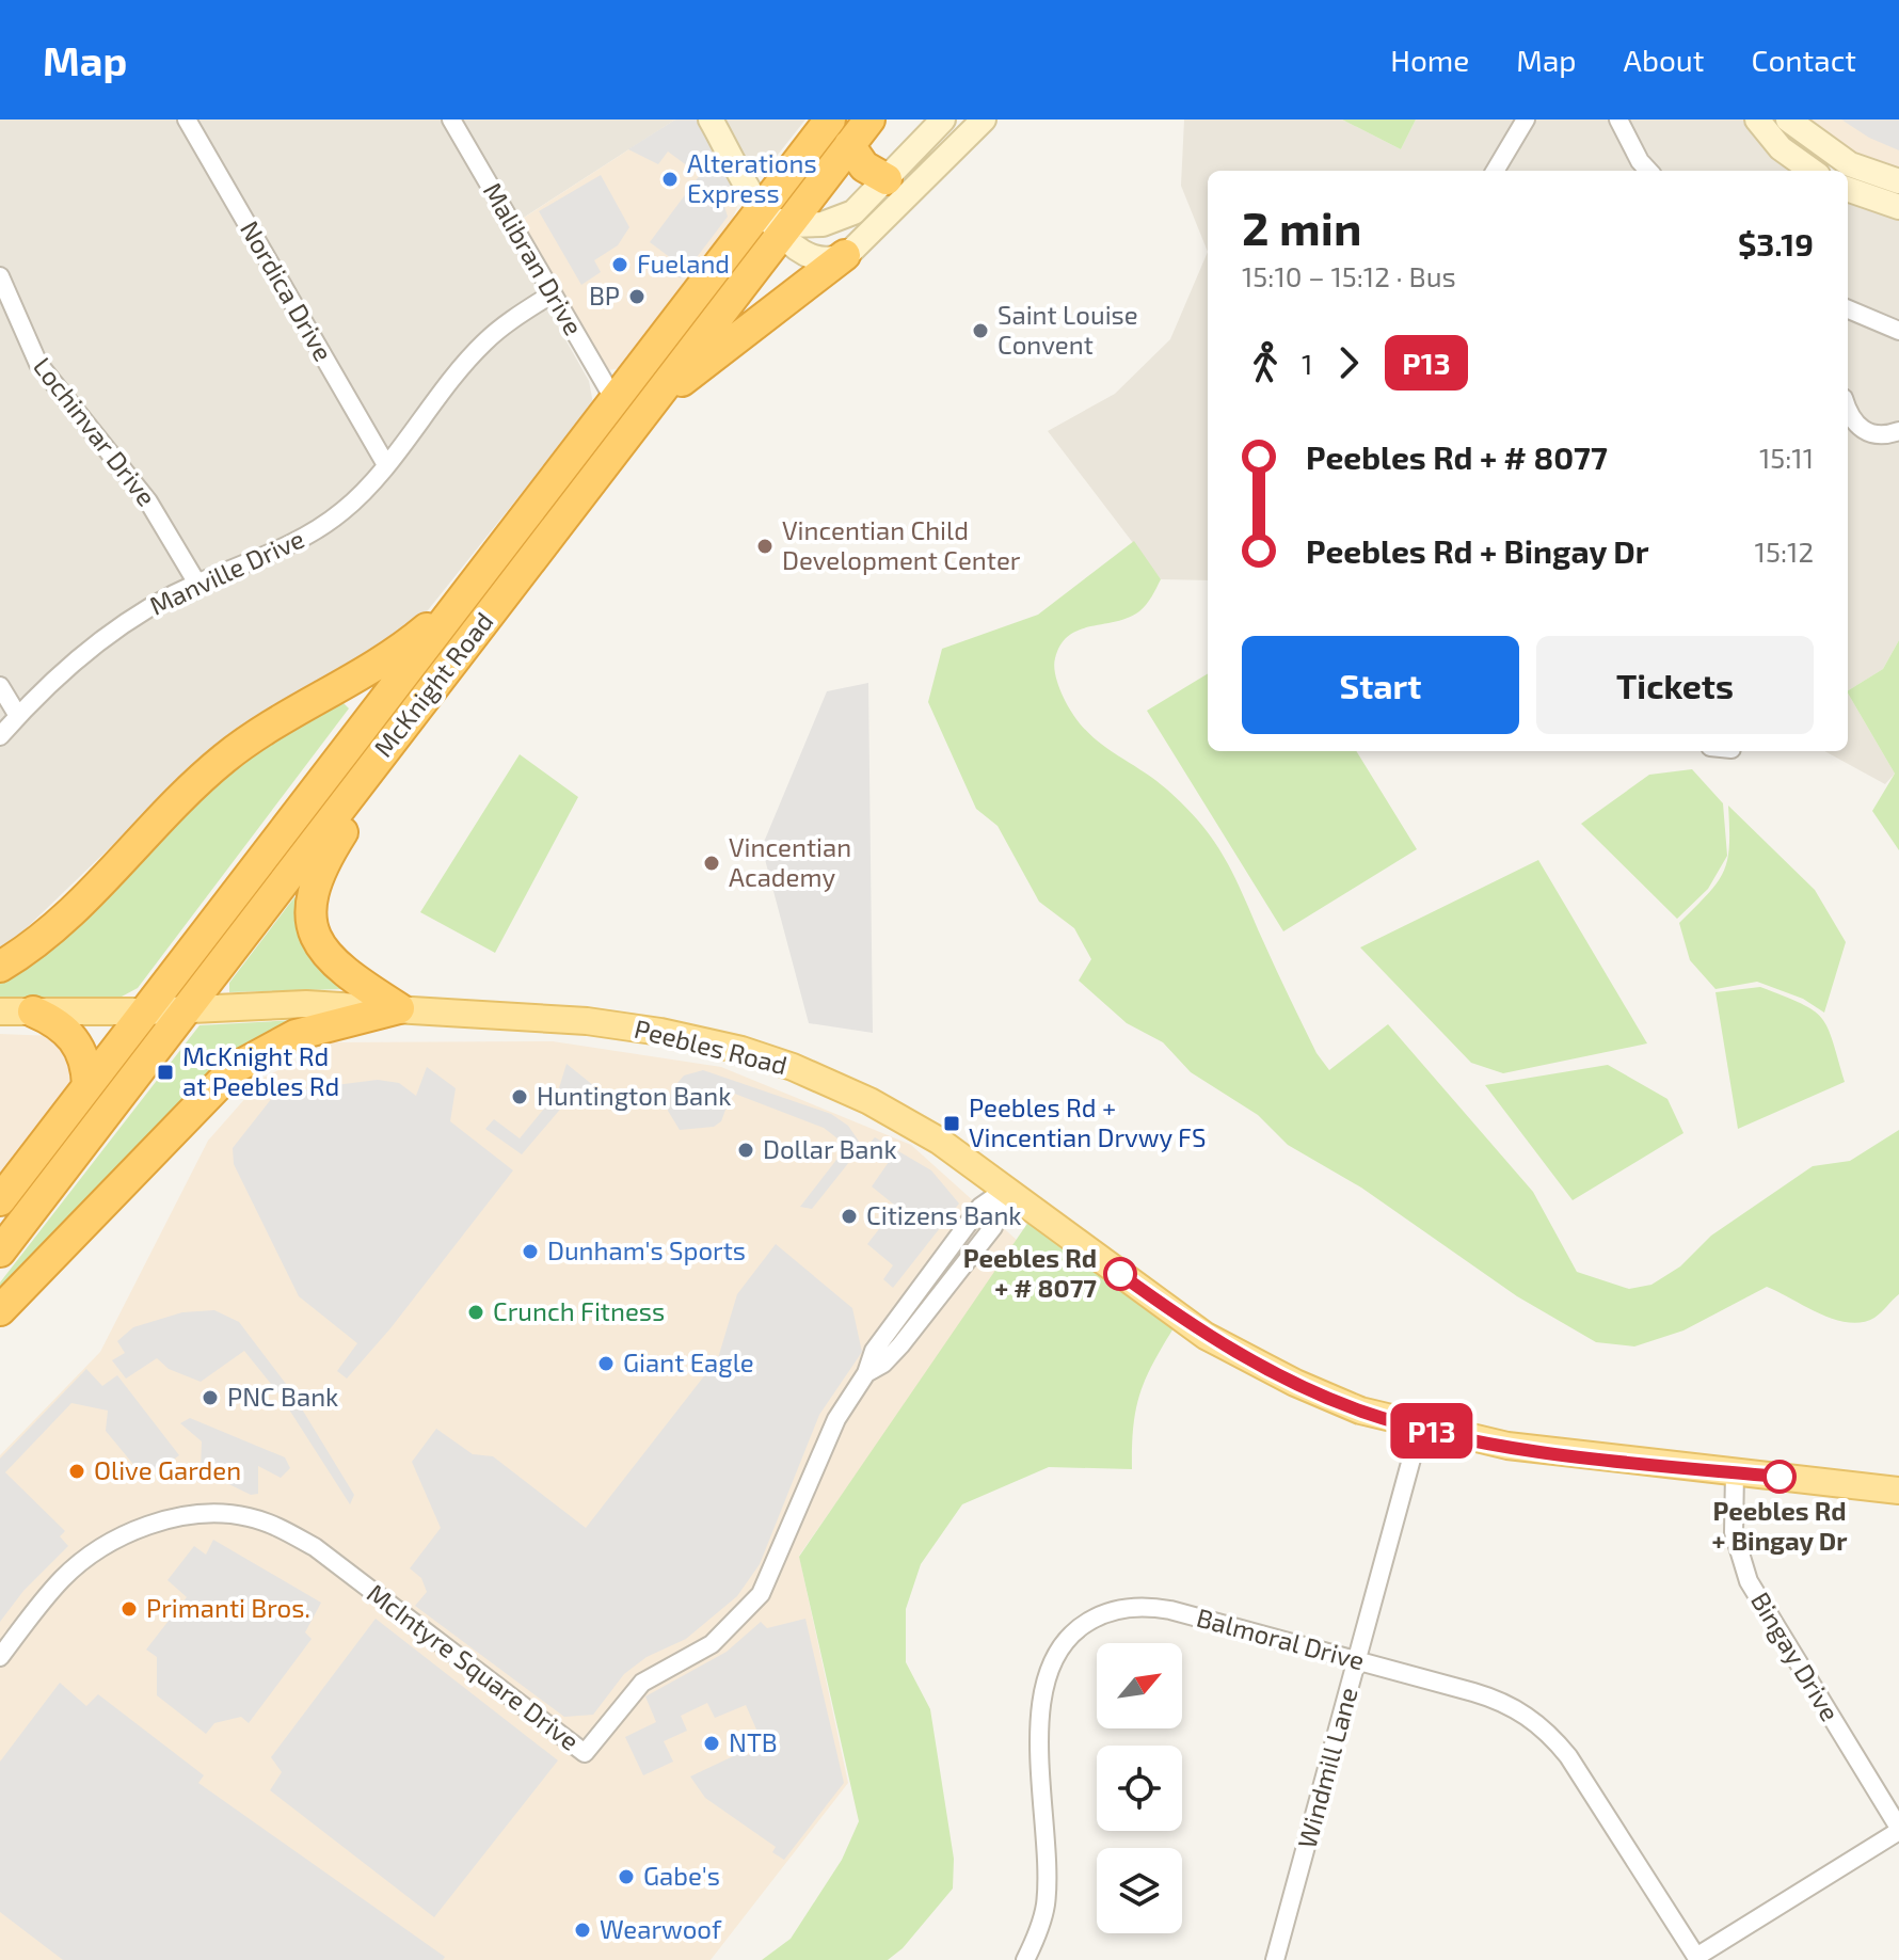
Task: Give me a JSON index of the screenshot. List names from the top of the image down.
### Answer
{
  "streets": {
    "highway": ["McKnight Road"],
    "main road": ["Peebles Road"],
    "street": [
      "Malibran Drive",
      "Nordica Drive",
      "Lochinvar Drive",
      "Manville Drive",
      "Balmoral Drive",
      "Bingay Drive",
      "McIntyre Square Drive",
      "Windmill Lane"
    ]
  },
  "crossings": [
    ["Malibran Drive", "Manville Drive"],
    ["Malibran Drive", "McKnight Road"],
    ["Nordica Drive", "Manville Drive"],
    ["Lochinvar Drive", "Manville Drive"],
    ["McKnight Road", "Peebles Road"],
    ["Peebles Road", "Bingay Drive"],
    ["Peebles Road", "McIntyre Square Drive"],
    ["Peebles Road", "Windmill Lane"],
    ["Balmoral Drive", "Windmill Lane"]
  ],
  "places": {
    "other": [
      "Alterations Express",
      "Fueland",
      "BP",
      "Saint Louise Convent",
      "Vincentian Child Development Center",
      "Vincentian Academy",
      "Huntington Bank",
      "Dollar Bank",
      "Citizens Bank",
      "Dunham's Sports",
      "Peebles Rd + # 8077",
      "Crunch Fitness",
      "Giant Eagle",
      "PNC Bank",
      "Olive Garden",
      "Peebles Rd + Bingay Dr",
      "Primanti Bros.",
      "NTB",
      "Gabe's",
      "Wearwoof"
    ],
    "transit": ["McKnight Rd at Peebles Rd", "Peebles Rd + Vincentian Drvwy FS"]
  },
  "lines": ["bus line P13"],
  "north": "top right",
  "page": {
    "header": "Map",
    "nav": [
      "Home",
      "Map",
      "About",
      "Contact"
    ],
    "on_map": "P13",
    "heading": ["2 min", "15:10 – 15:12 · Bus", "$3.19"],
    "legs": ["1", "P13"],
    "list": [
      {
        "name": "Peebles Rd + # 8077",
        "value": "15:11"
      },
      {
        "name": "Peebles Rd + Bingay Dr",
        "value": "15:12"
      }
    ],
    "buttons": ["Start", "Tickets"]
  }
}
